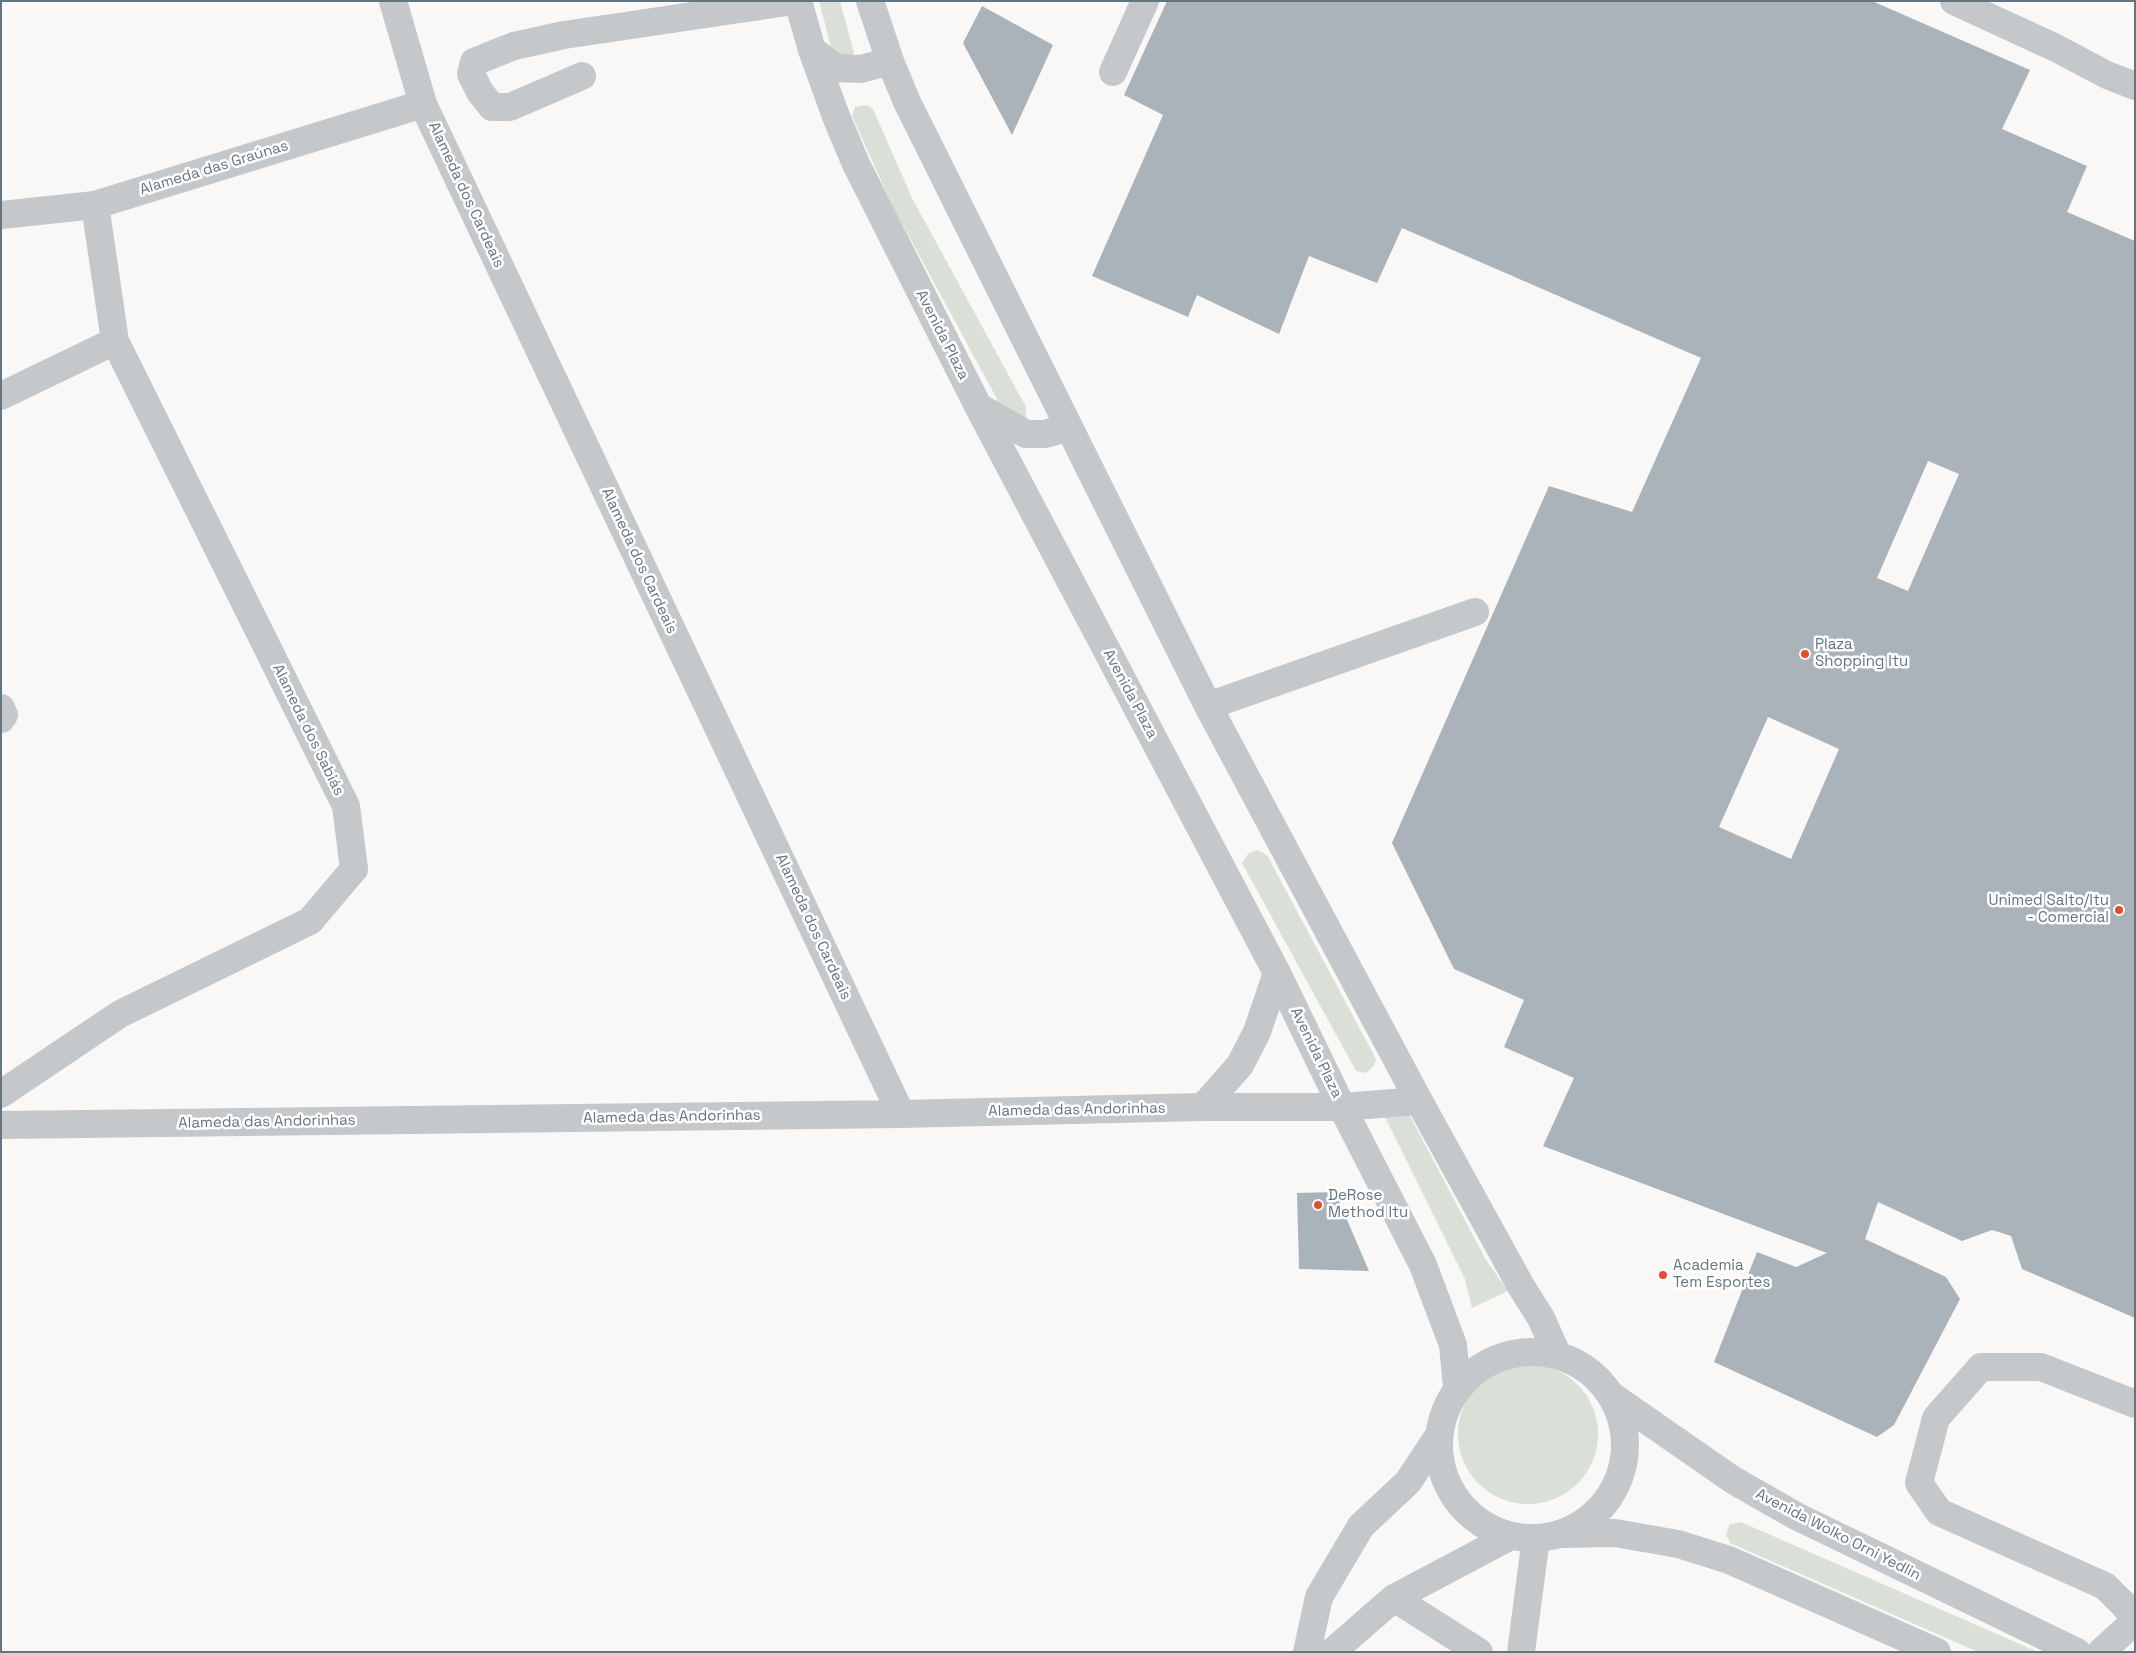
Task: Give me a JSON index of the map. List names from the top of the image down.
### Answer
{
  "streets": {
    "street": [
      "Alameda das Graúnas",
      "Alameda dos Cardeais",
      "Avenida Plaza",
      "Alameda dos Sabiás",
      "Alameda das Andorinhas",
      "Avenida Wolko Orni Yedlin"
    ]
  },
  "crossings": [
    ["Alameda das Graúnas", "Alameda dos Cardeais"],
    ["Alameda das Graúnas", "Alameda dos Sabiás"],
    ["Alameda dos Cardeais", "Alameda das Andorinhas"],
    ["Avenida Plaza", "Alameda das Andorinhas"]
  ],
  "places": [
    "Plaza Shopping Itu",
    "Unimed Salto/Itu - Comercial",
    "DeRose Method Itu",
    "Academia Tem Esportes"
  ]
}
